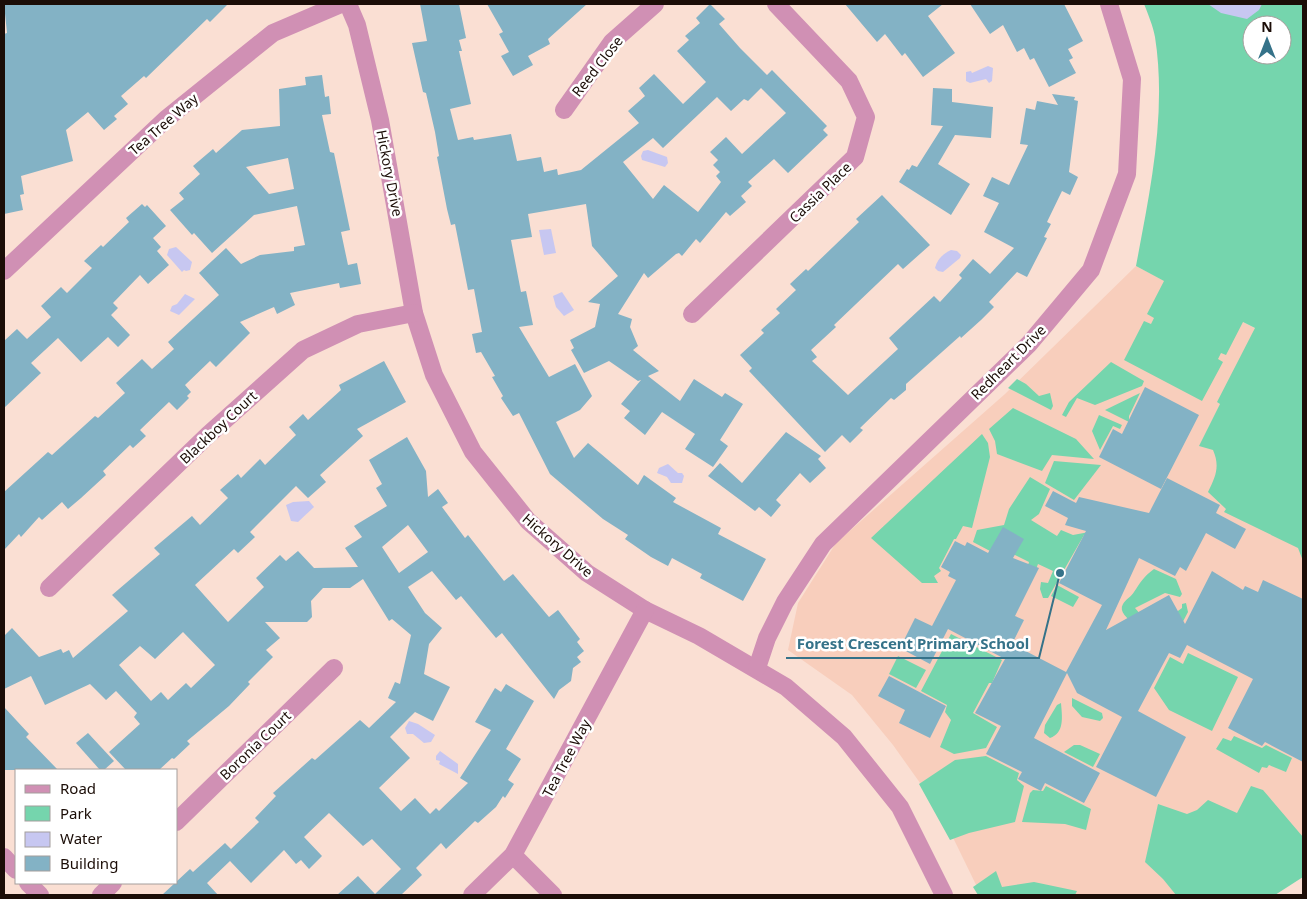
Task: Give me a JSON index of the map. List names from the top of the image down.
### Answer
{
  "streets": {
    "street": [
      "Reed Close",
      "Tea Tree Way",
      "Hickory Drive",
      "Cassia Place",
      "Redheart Drive",
      "Blackboy Court",
      "Boronia Court"
    ]
  },
  "crossings": [
    ["Tea Tree Way", "Hickory Drive"],
    ["Hickory Drive", "Redheart Drive"],
    ["Hickory Drive", "Blackboy Court"]
  ],
  "places": ["Forest Crescent Primary School"],
  "legend": [
    "Road",
    "Park",
    "Water",
    "Building"
  ],
  "north": "top"
}
